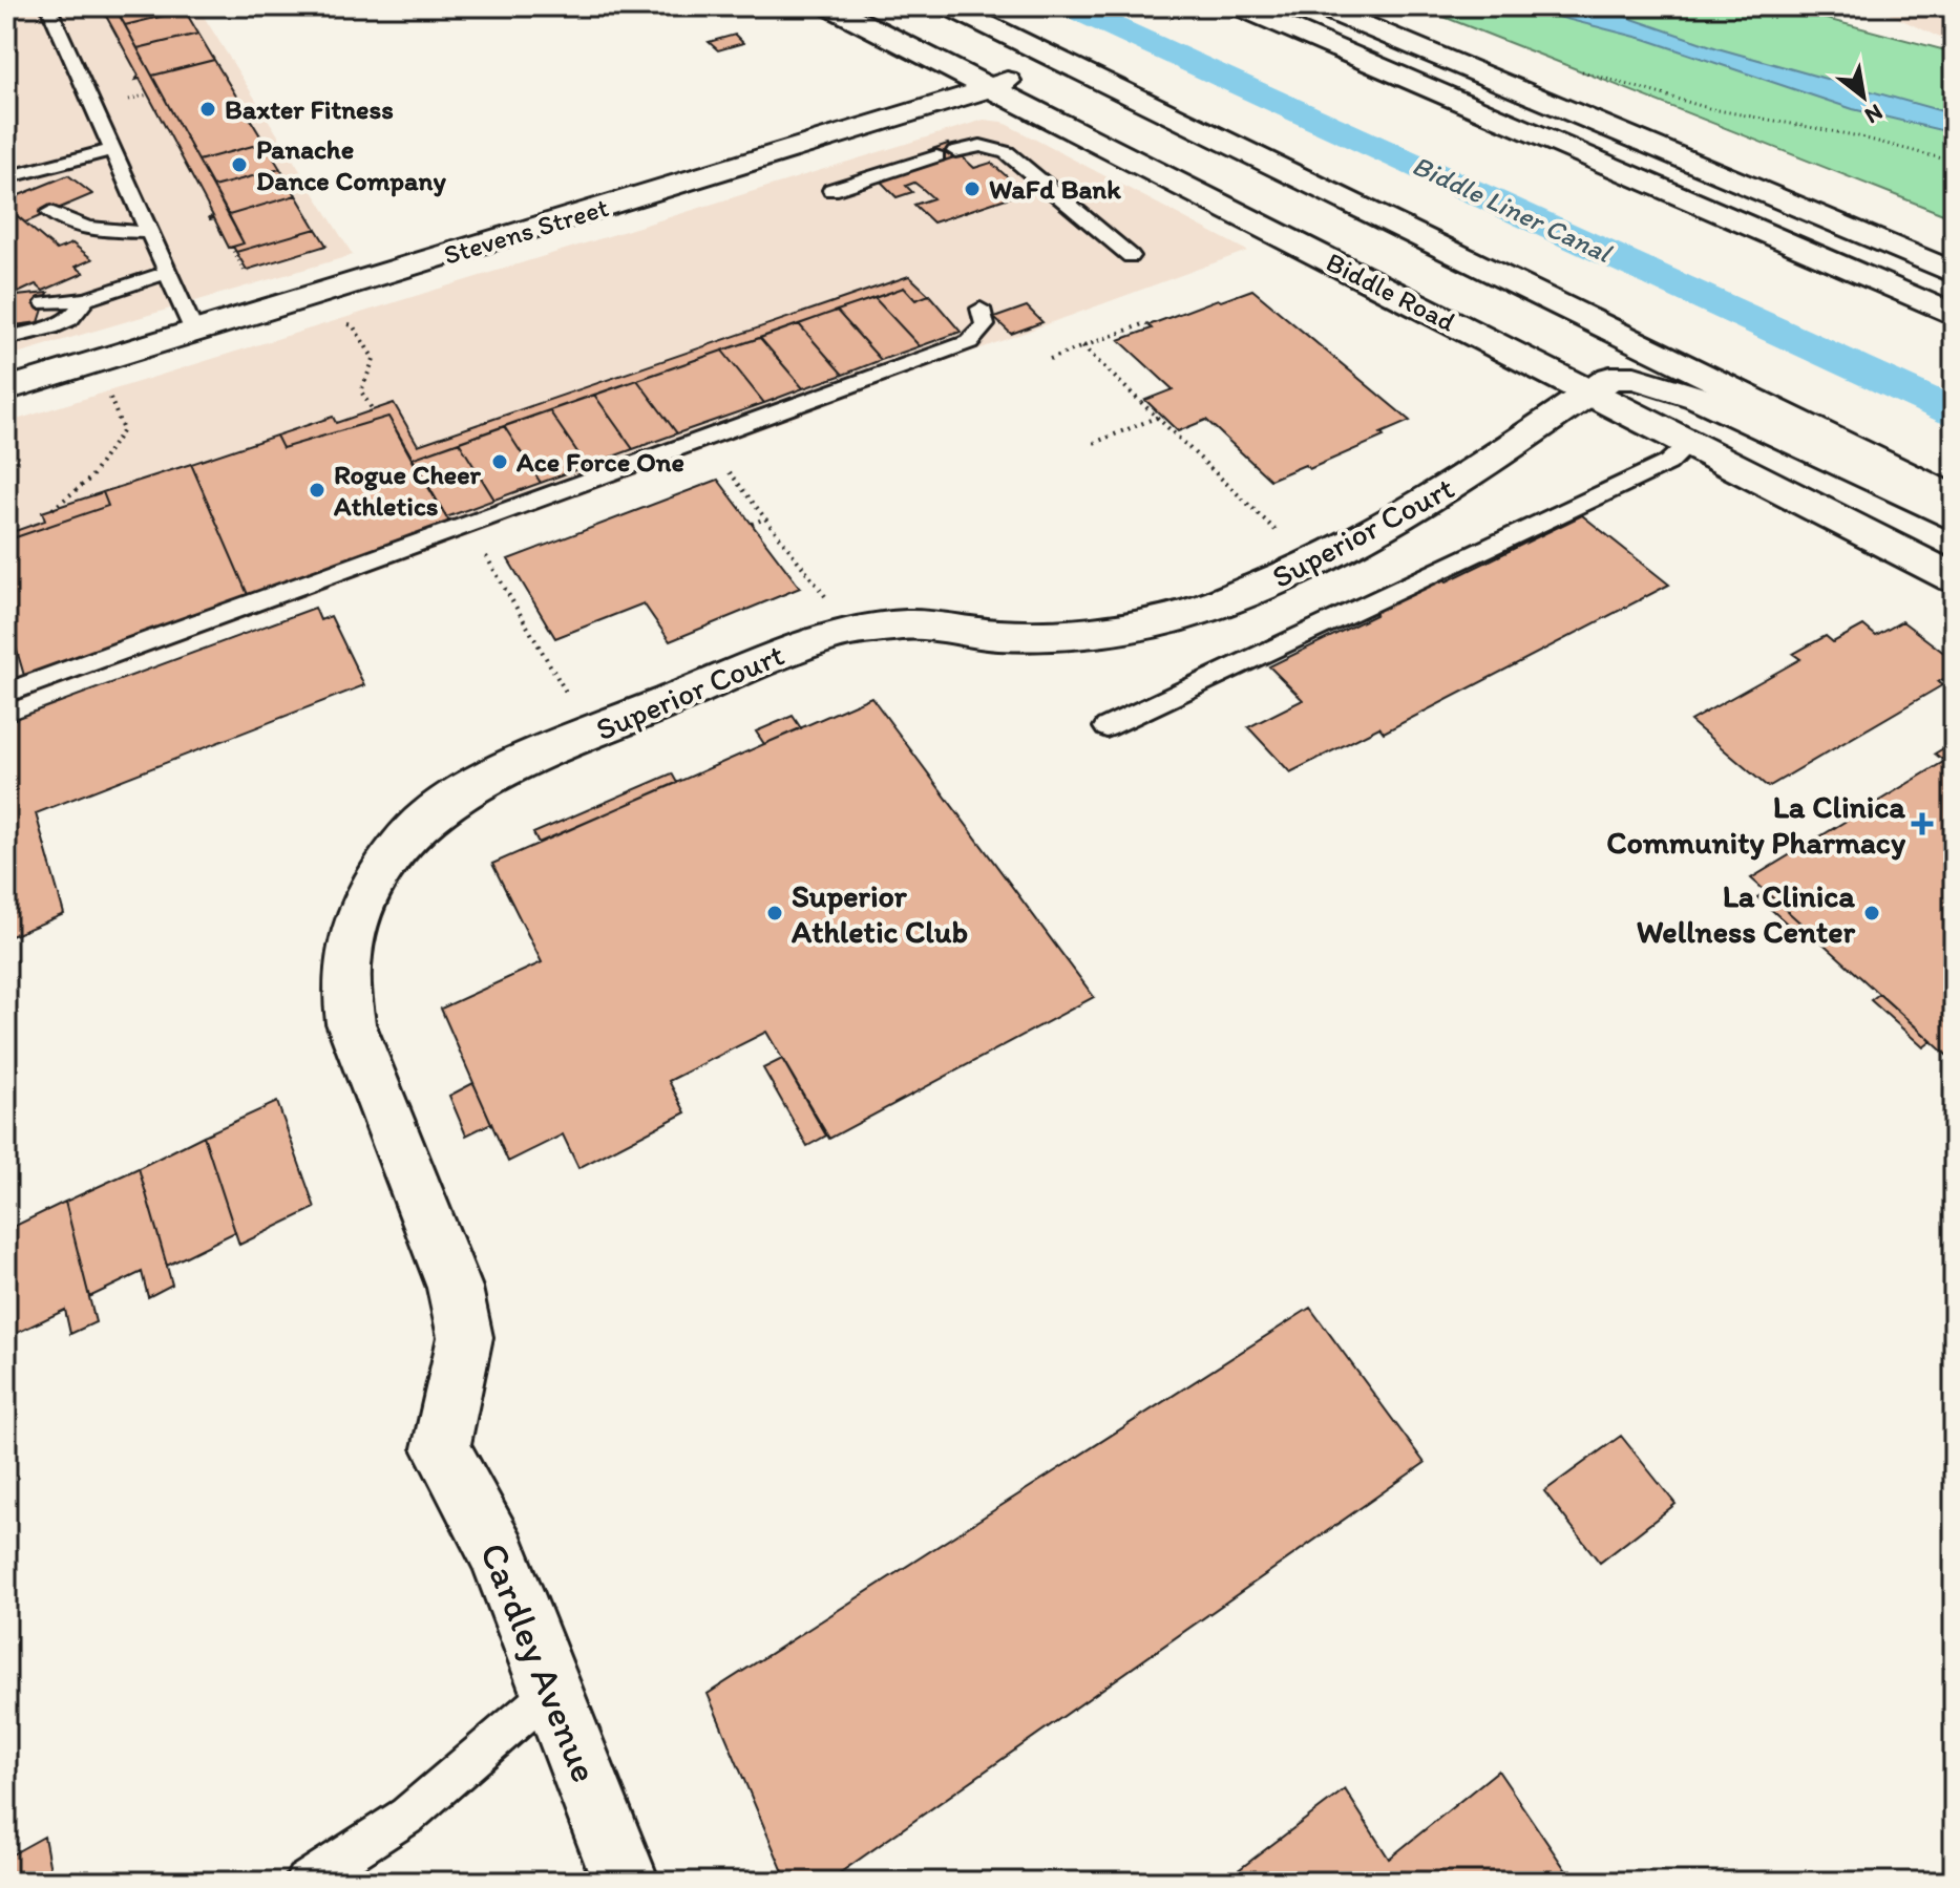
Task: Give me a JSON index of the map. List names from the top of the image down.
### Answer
{
  "streets": {
    "main road": [
      "Stevens Street",
      "Biddle Road",
      "Superior Court",
      "Cardley Avenue"
    ]
  },
  "crossings": [
    ["Stevens Street", "Biddle Road"],
    ["Biddle Road", "Superior Court"],
    ["Superior Court", "Cardley Avenue"]
  ],
  "water": ["Biddle Liner Canal"],
  "places": {
    "other": [
      "Baxter Fitness",
      "Panache Dance Company",
      "WaFd Bank",
      "Ace Force One",
      "Rogue Cheer Athletics",
      "Superior Athletic Club",
      "La Clinica Wellness Center"
    ],
    "health": ["La Clinica Community Pharmacy"]
  },
  "north": "bottom right"
}
